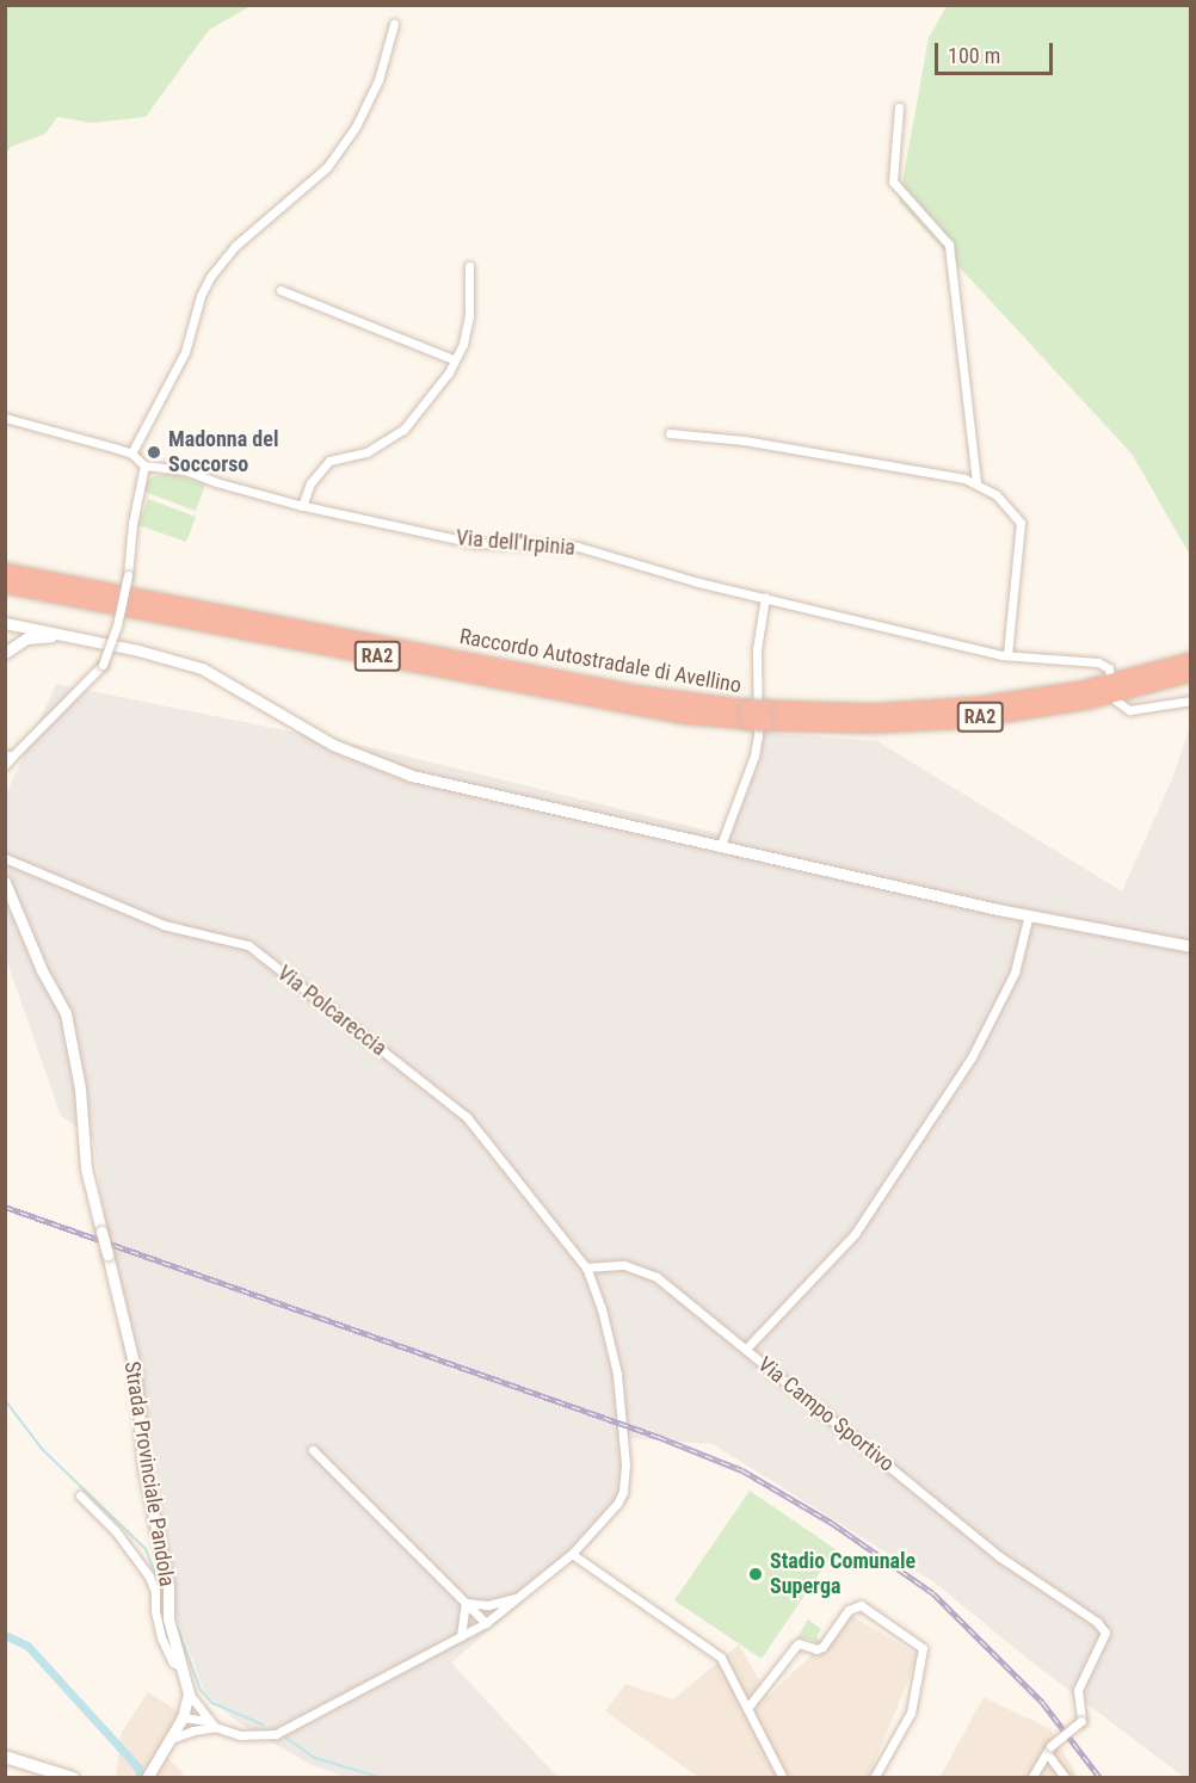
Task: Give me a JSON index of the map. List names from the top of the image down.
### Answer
{
  "streets": {
    "highway": ["RA2", "Raccordo Autostradale di Avellino"],
    "street": [
      "Via dell'Irpinia",
      "Via Polcareccia",
      "Via Campo Sportivo",
      "Strada Provinciale Pandola"
    ]
  },
  "crossings": [
    ["Via Polcareccia", "Via Campo Sportivo"]
  ],
  "places": ["Madonna del Soccorso", "Stadio Comunale Superga"],
  "scale_bar": "100 m"
}
